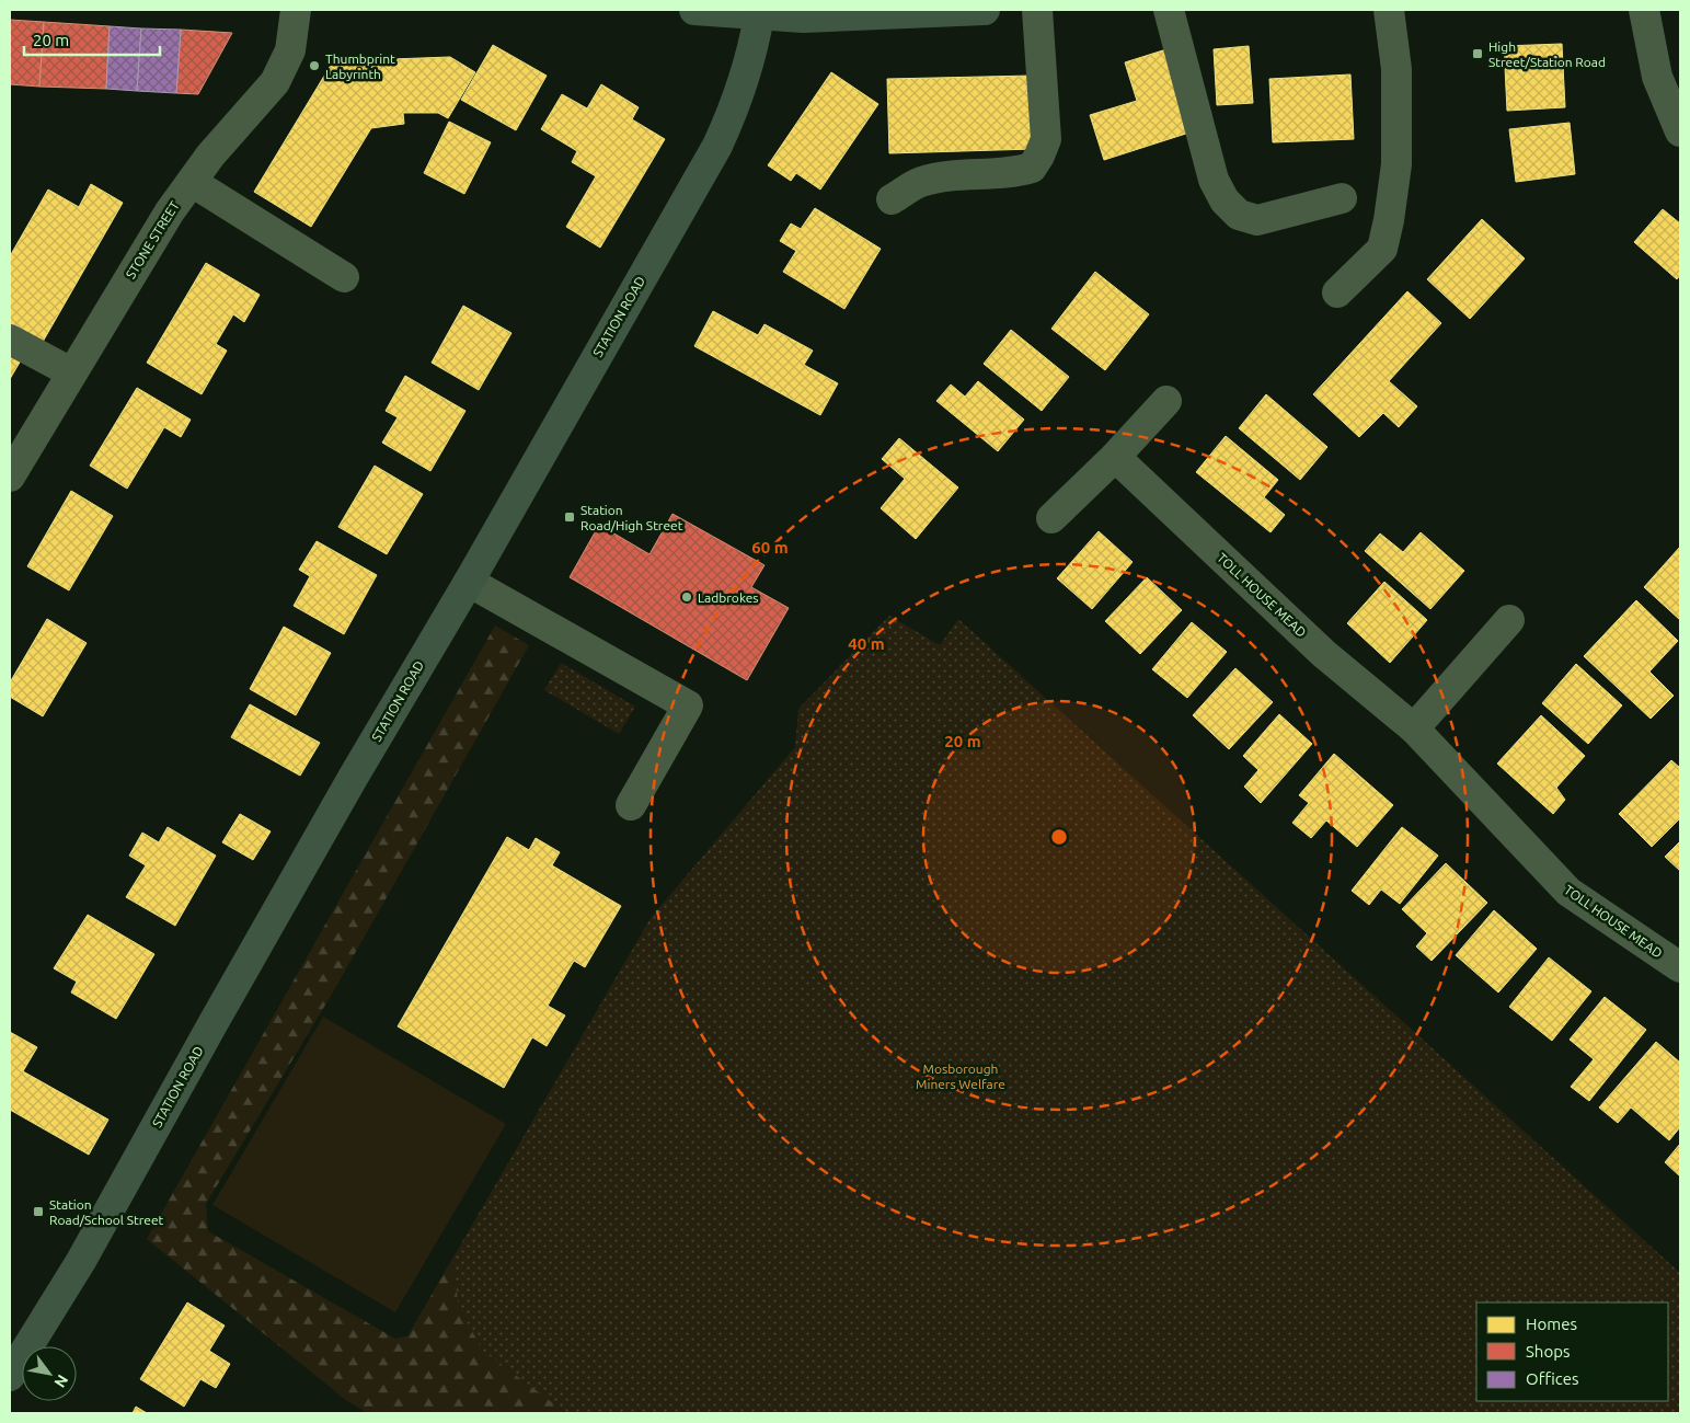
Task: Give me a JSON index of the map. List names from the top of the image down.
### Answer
{
  "streets": {
    "main road": ["STATION ROAD"],
    "street": ["STONE STREET", "TOLL HOUSE MEAD"]
  },
  "parks": ["Mosborough Miners Welfare"],
  "places": {
    "transit": ["High Street/Station Road", "Station Road/High Street", "Station Road/School Street"],
    "other": ["Thumbprint Labyrinth", "Ladbrokes"]
  },
  "legend": ["Homes", "Shops", "Offices"],
  "scale_bar": "20 m",
  "north": "bottom right",
  "rings": ["60 m", "40 m", "20 m"]
}
